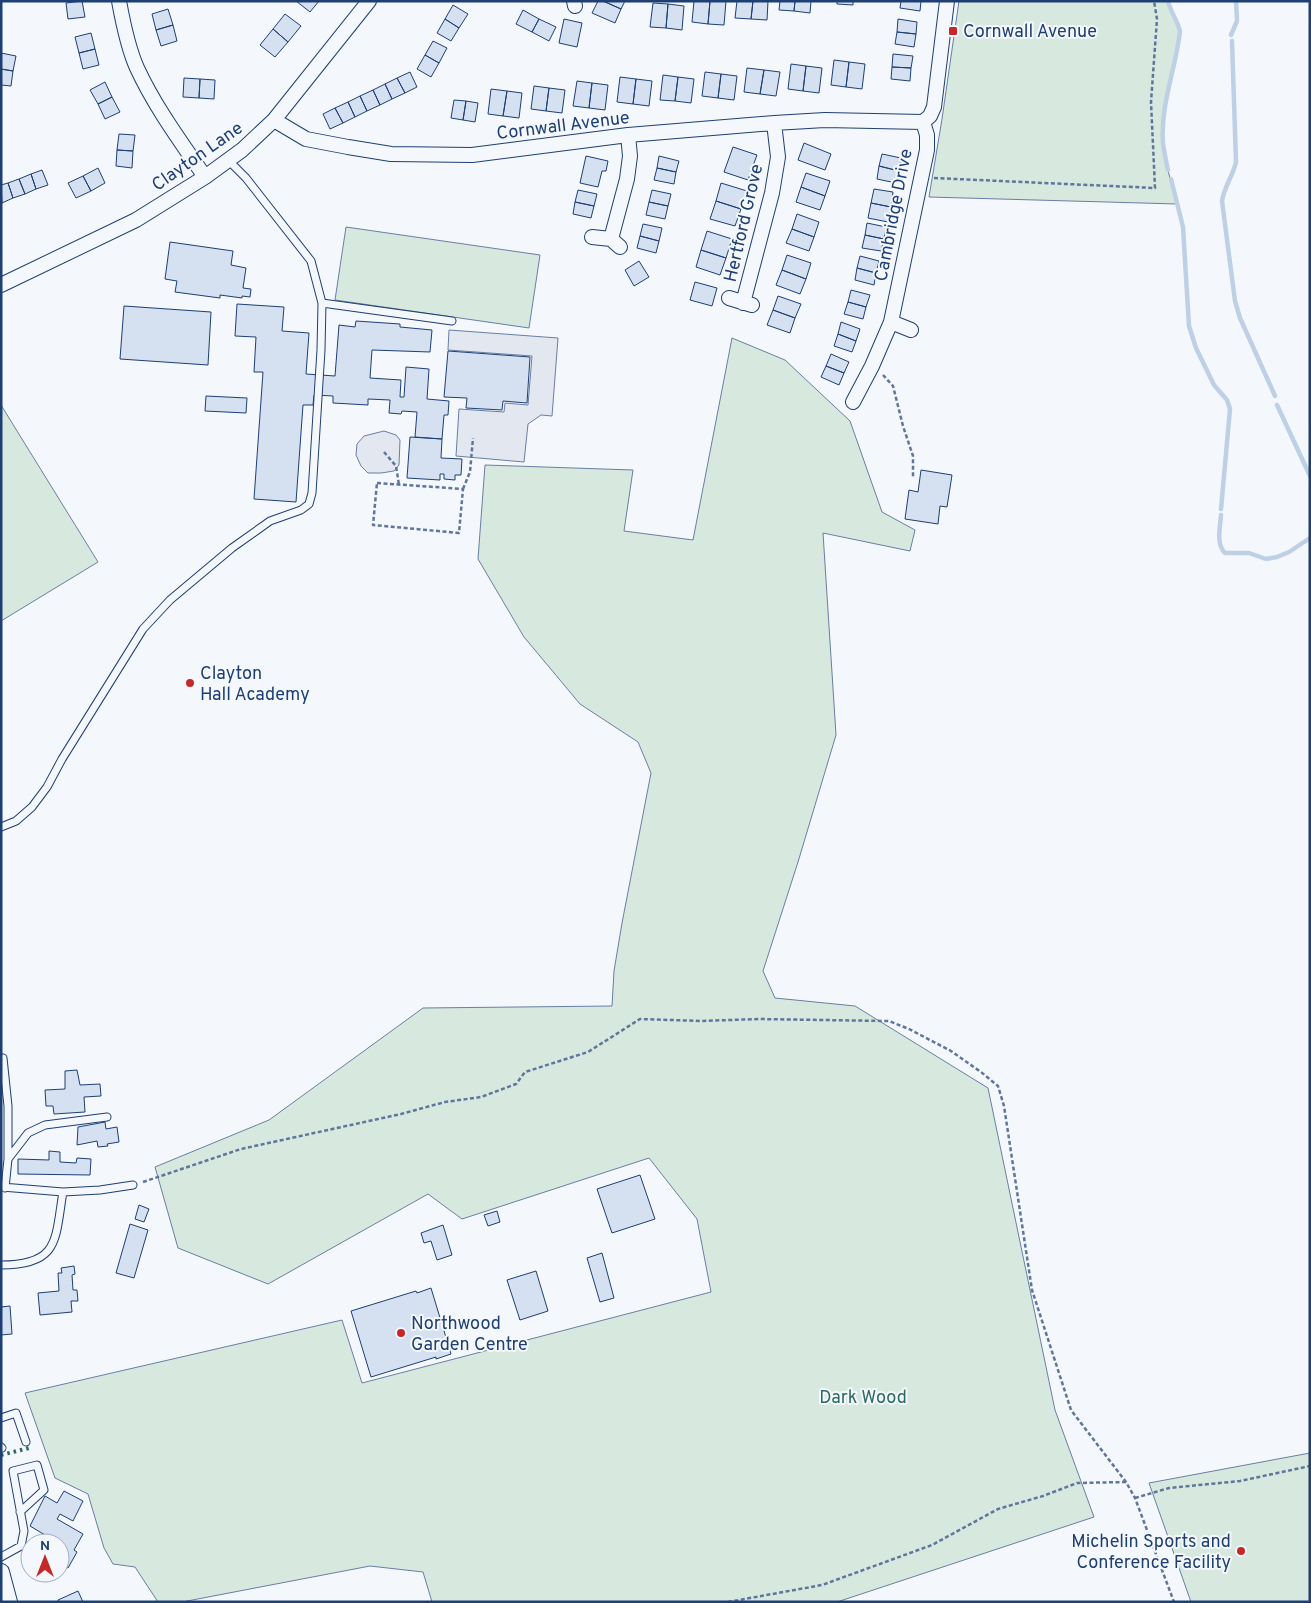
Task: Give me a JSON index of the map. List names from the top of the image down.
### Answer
{
  "streets": {
    "street": [
      "Cornwall Avenue",
      "Clayton Lane",
      "Cambridge Drive",
      "Hertford Grove"
    ]
  },
  "crossings": [
    ["Cornwall Avenue", "Clayton Lane"],
    ["Cornwall Avenue", "Cambridge Drive"],
    ["Cornwall Avenue", "Hertford Grove"]
  ],
  "parks": ["Dark Wood"],
  "places": {
    "transit": ["Cornwall Avenue"],
    "other": ["Clayton Hall Academy", "Northwood Garden Centre", "Michelin Sports and Conference Facility"]
  },
  "north": "top"
}
